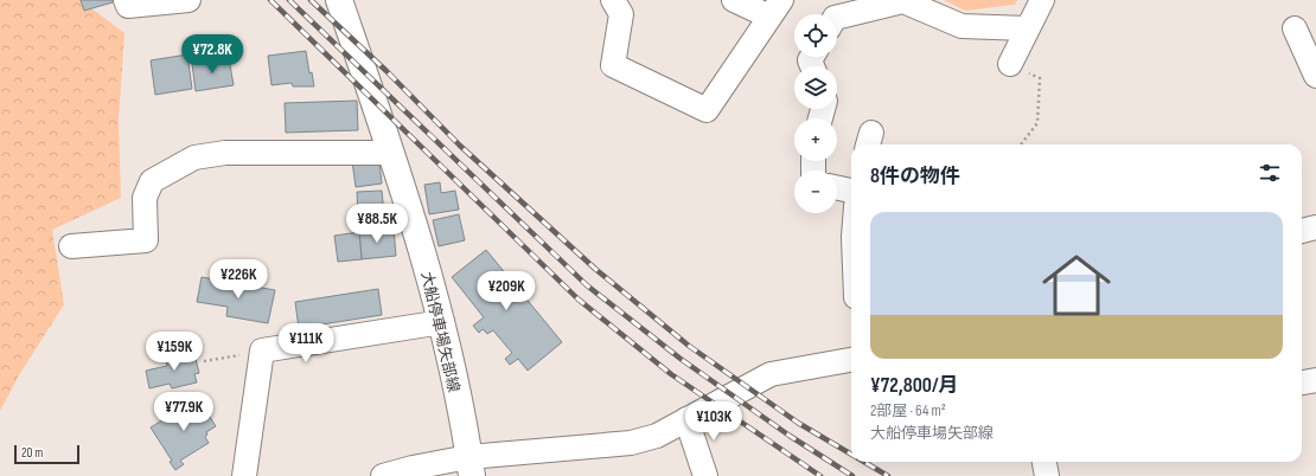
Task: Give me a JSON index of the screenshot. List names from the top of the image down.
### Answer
{
  "streets": {
    "main road": ["大船停車場矢部線"]
  },
  "scale_bar": "20 m",
  "page": {
    "map_buttons": ["+", "−"],
    "price": [
      "¥72.8K",
      "¥88.5K",
      "¥226K",
      "¥209K",
      "¥111K",
      "¥159K",
      "¥77.9K",
      "¥103K"
    ],
    "heading": "8件の物件",
    "list": [
      {
        "name": "¥72,800/月",
        "note": "2部屋 · 64 m² · 大船停車場矢部線"
      }
    ],
    "scale": "20 m"
  }
}
